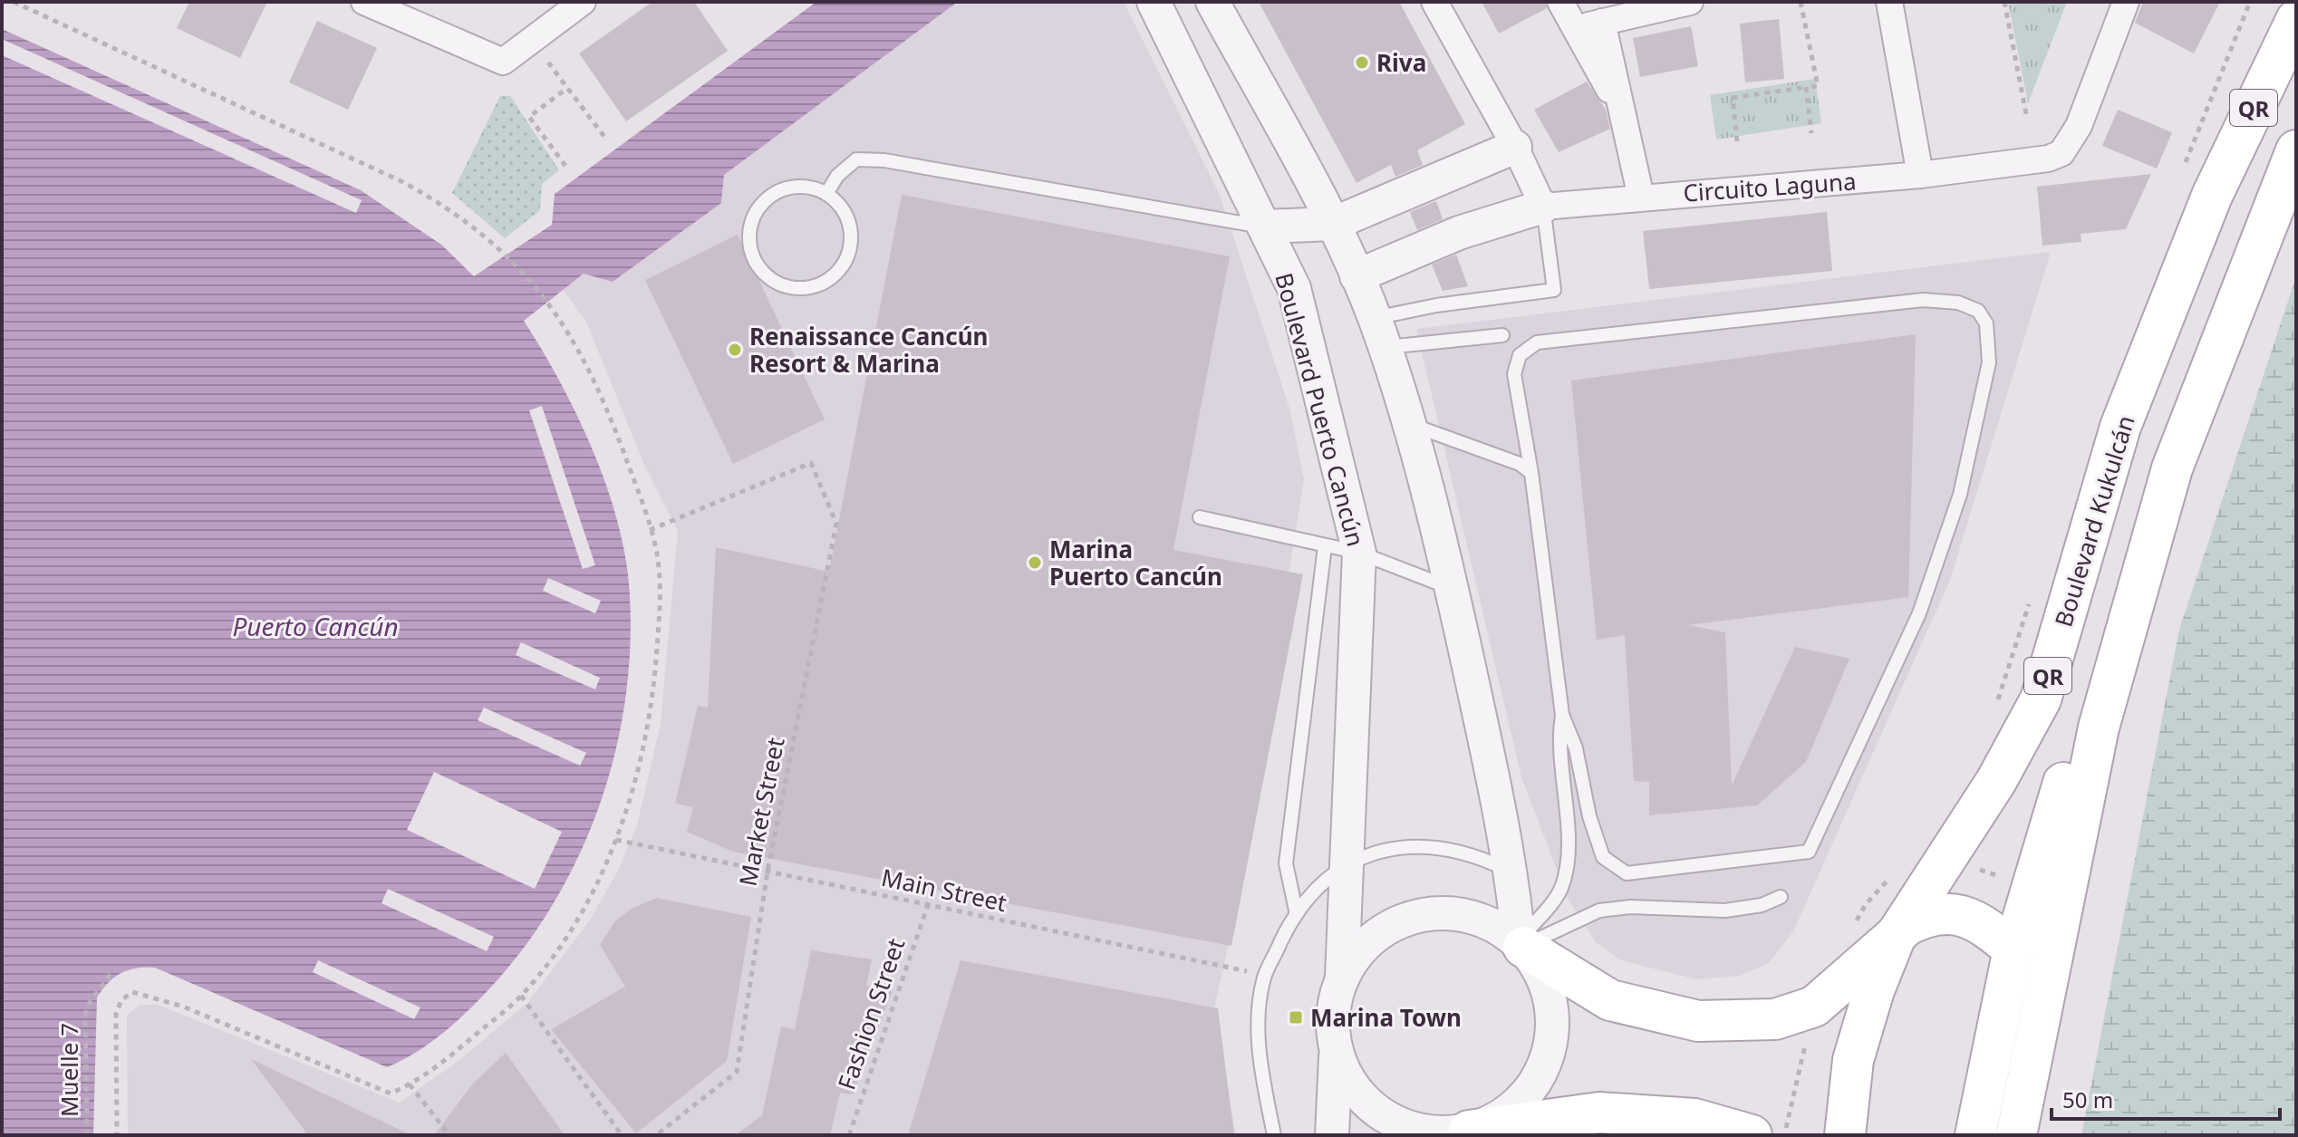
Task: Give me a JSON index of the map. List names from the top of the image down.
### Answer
{
  "streets": {
    "main road": ["QR", "Boulevard Kukulcán"],
    "street": ["Circuito Laguna", "Boulevard Puerto Cancún"],
    "path": [
      "Market Street",
      "Main Street",
      "Fashion Street",
      "Muelle 7"
    ]
  },
  "crossings": [
    ["Market Street", "Main Street"],
    ["Main Street", "Fashion Street"]
  ],
  "water": ["Puerto Cancún"],
  "places": {
    "other": ["Riva", "Renaissance Cancún Resort & Marina", "Marina Puerto Cancún"],
    "transit": ["Marina Town"]
  },
  "scale_bar": "50 m"
}
